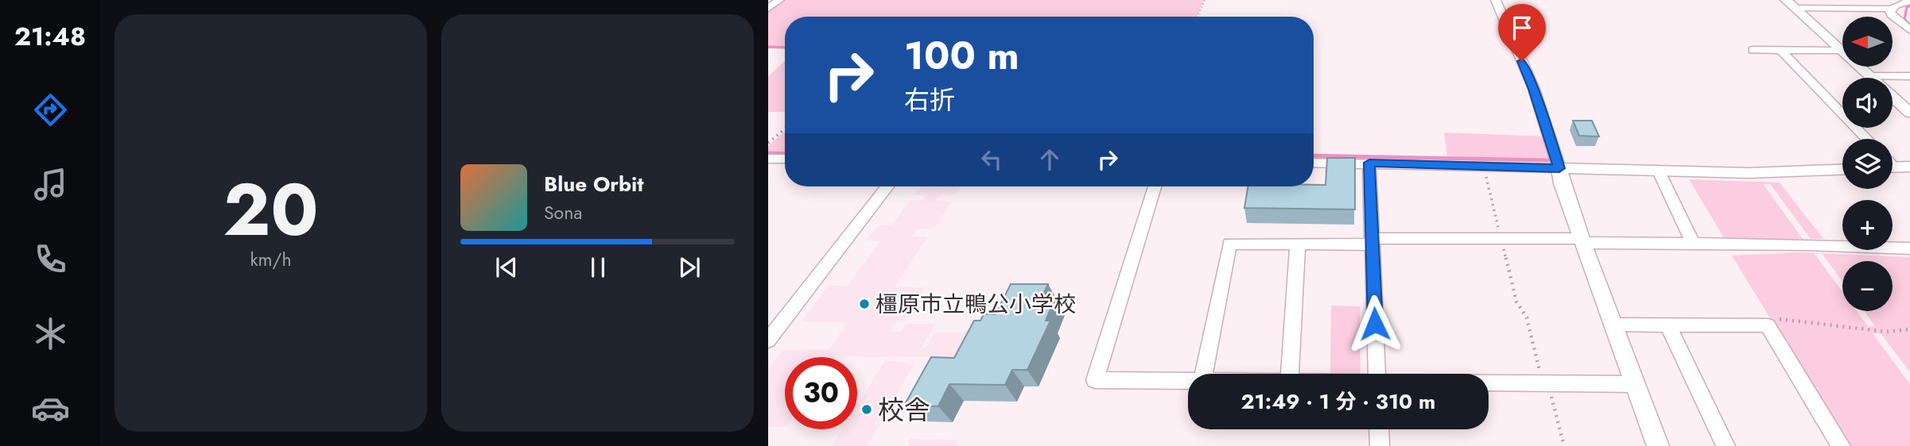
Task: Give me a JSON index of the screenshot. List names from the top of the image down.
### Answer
{
  "places": ["橿原市立鴨公小学校", "校舎"],
  "north": "left",
  "page": {
    "tabs": "21:48",
    "tile": ["20", "km/h"],
    "map_buttons": ["+", "−"],
    "turn": ["100 m", "右折"],
    "song": ["Blue Orbit", "Sona"],
    "limit": "30",
    "trip": "21:49 · 1 分 · 310 m"
  }
}
